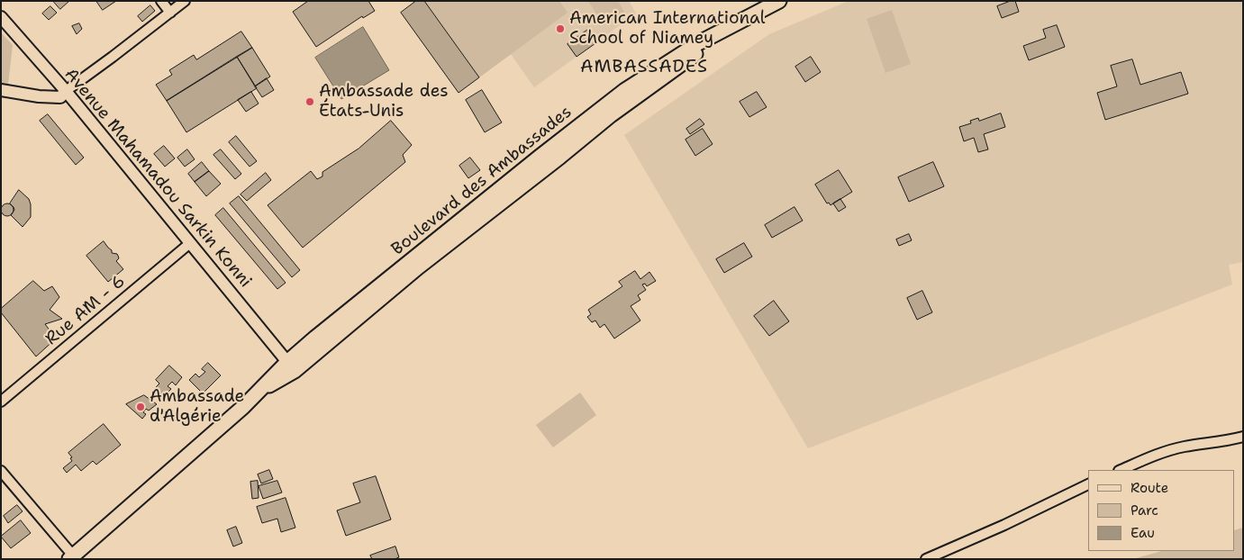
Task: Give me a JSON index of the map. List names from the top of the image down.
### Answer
{
  "streets": {
    "main road": ["Boulevard des Ambassades"],
    "street": ["Avenue Mahamadou Sarkin Konni", "Rue AM - 6"]
  },
  "crossings": [
    ["Avenue Mahamadou Sarkin Konni", "Boulevard des Ambassades"],
    ["Avenue Mahamadou Sarkin Konni", "Rue AM - 6"]
  ],
  "districts": ["AMBASSADES"],
  "places": ["American International School of Niamey", "Ambassade des États-Unis", "Ambassade d'Algérie"],
  "legend": ["Route", "Parc", "Eau"]
}
